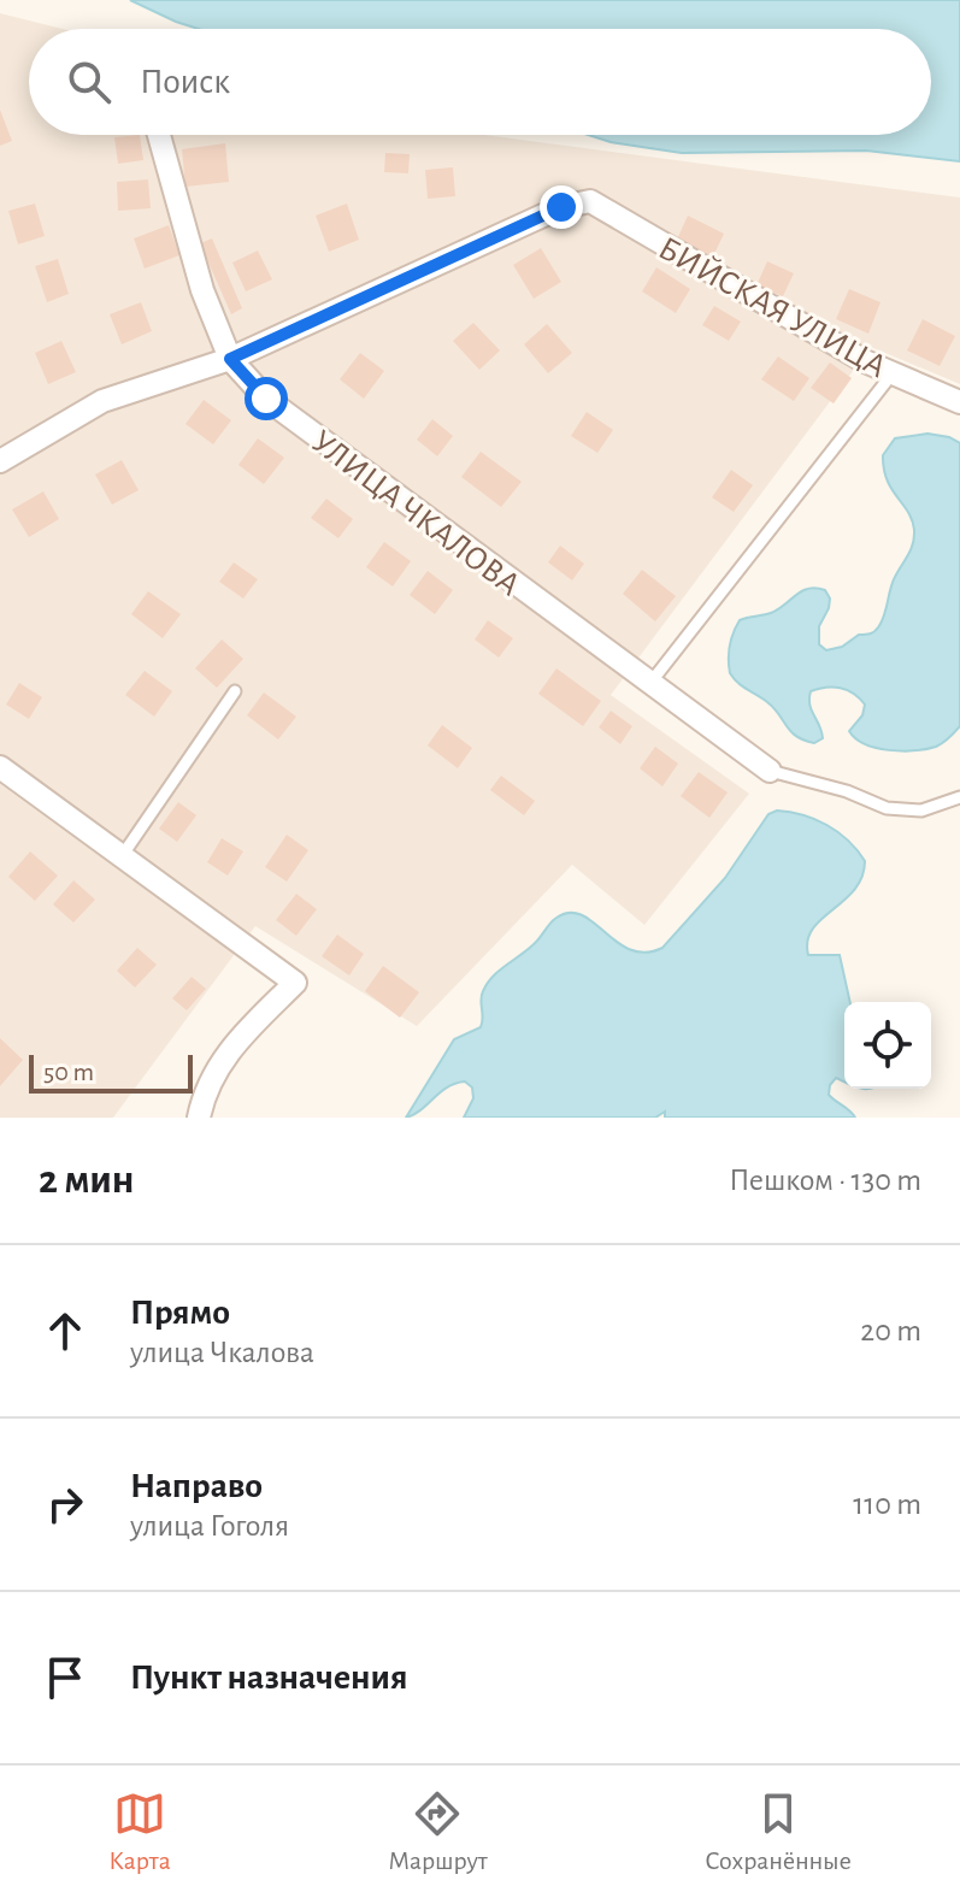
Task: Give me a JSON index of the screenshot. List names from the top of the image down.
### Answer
{
  "streets": {
    "street": ["БИЙСКАЯ УЛИЦА", "УЛИЦА ЧКАЛОВА"]
  },
  "crossings": [
    ["БИЙСКАЯ УЛИЦА", "УЛИЦА ЧКАЛОВА"]
  ],
  "scale_bar": "50 m",
  "page": {
    "search": "Поиск",
    "scale": "50 m",
    "heading": ["2 мин", "Пешком · 130 m"],
    "list": [
      ["Прямо", "улица Чкалова", "20 m"],
      ["Направо", "улица Гоголя", "110 m"],
      "Пункт назначения"
    ],
    "nav": ["Карта", "Маршрут", "Сохранённые"]
  }
}
